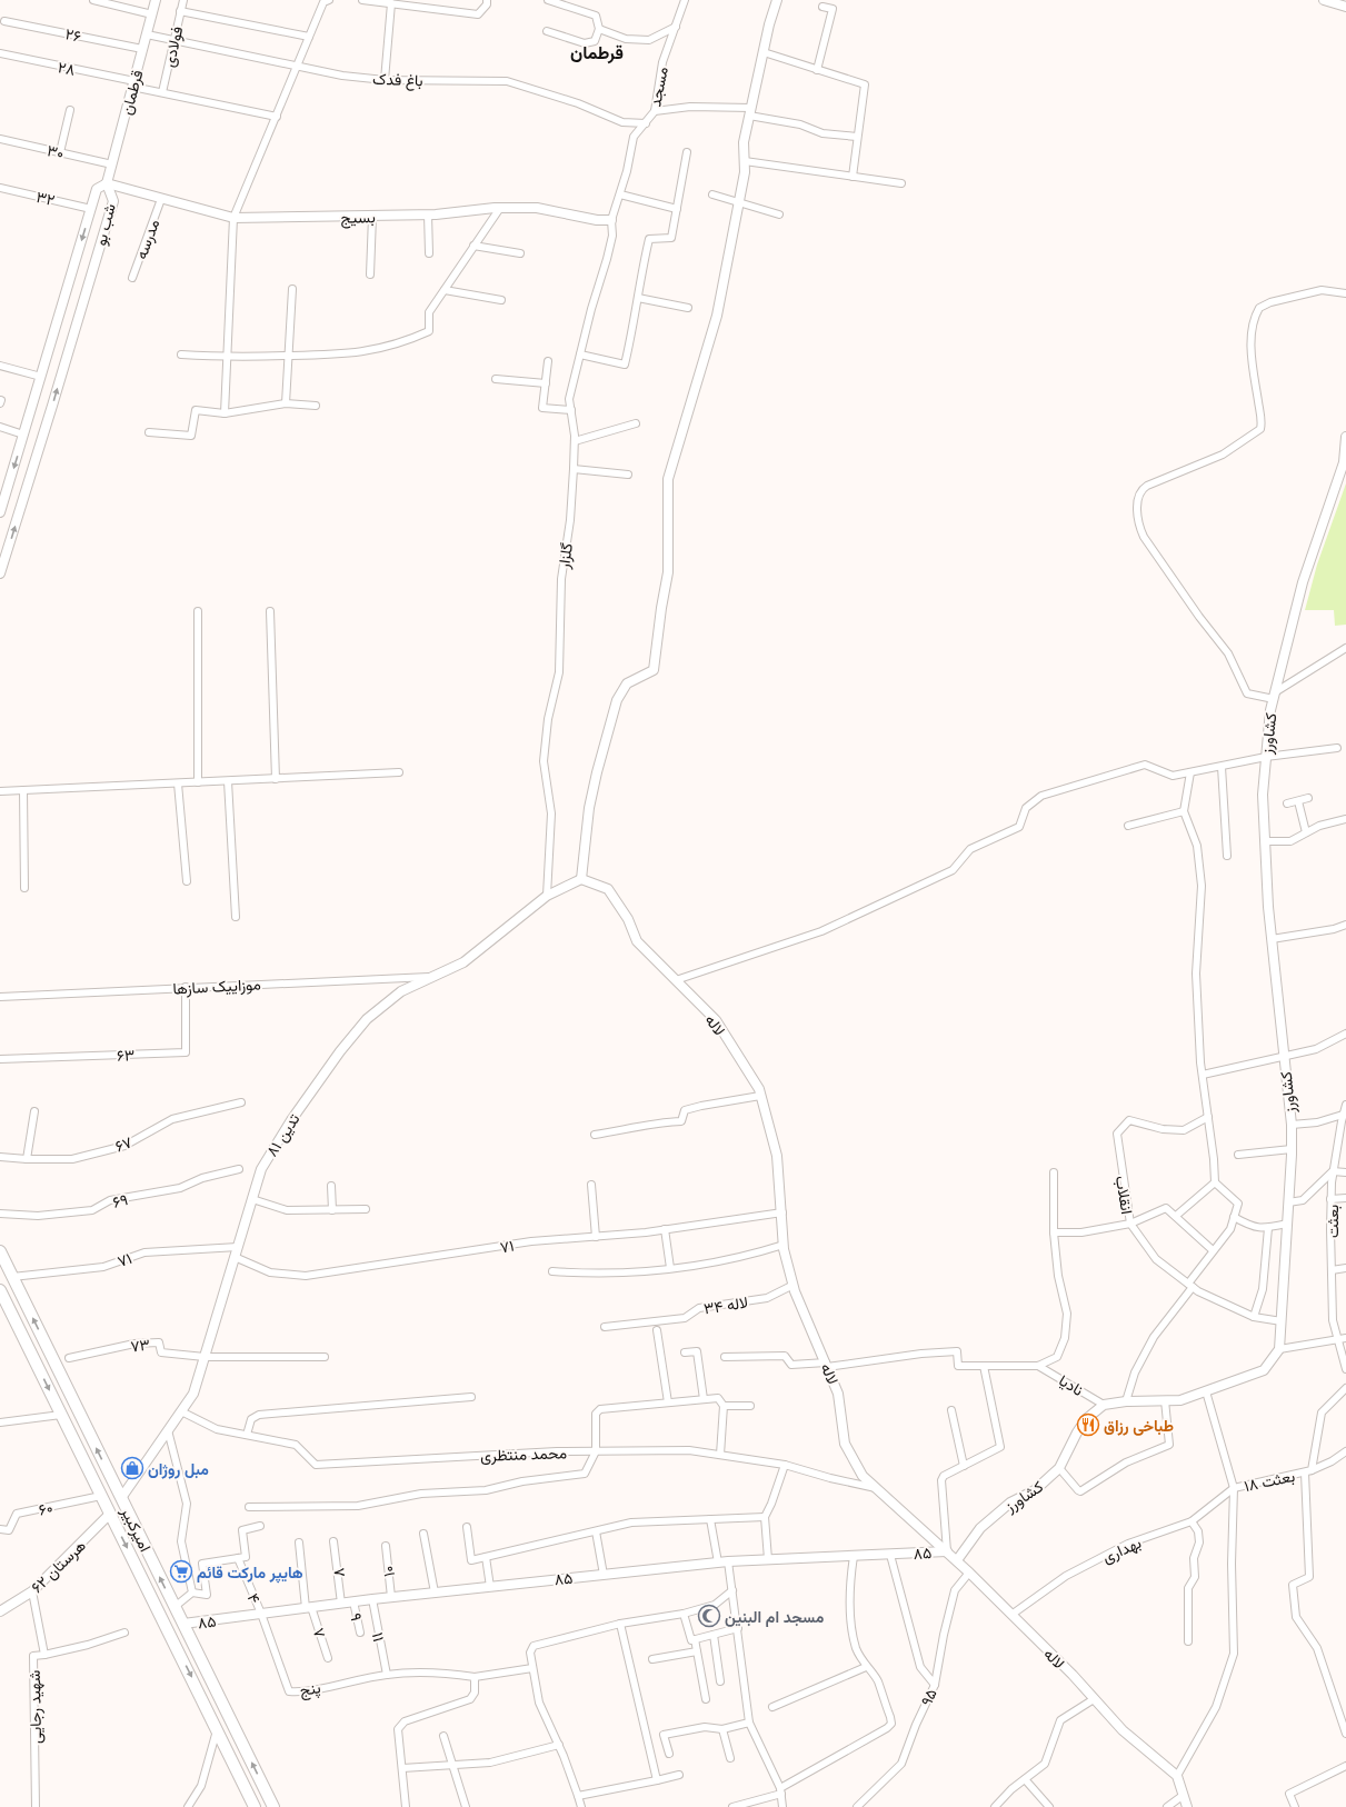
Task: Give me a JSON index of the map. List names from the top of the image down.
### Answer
{
  "streets": {
    "main road": ["امیرکبیر"],
    "street": [
      "۲۶",
      "فولادی",
      "۲۸",
      "باغ فدک",
      "مسجد",
      "قرطمان",
      "۳۰",
      "۳۲",
      "بسیج",
      "شب بو",
      "مدرسه",
      "گلزار",
      "کشاورز",
      "موزاییک سازها",
      "لاله",
      "۶۳",
      "تدین ۸۱",
      "۶۷",
      "انقلاب",
      "۶۹",
      "بعثت",
      "۷۱",
      "لاله ۳۴",
      "۷۳",
      "نادیا",
      "محمد منتظری",
      "بعثت ۱۸",
      "۶۰",
      "بهداری",
      "۸۵",
      "هرستان ۶۲",
      "۱۰",
      "۸",
      "۴",
      "۹",
      "۷",
      "۱۱",
      "پنج",
      "۹۵",
      "شهید رجایی"
    ]
  },
  "crossings": [
    ["۲۶", "قرطمان"],
    ["فولادی", "۲۸"],
    ["فولادی", "باغ فدک"],
    ["۲۸", "قرطمان"],
    ["باغ فدک", "مسجد"],
    ["باغ فدک", "قرطمان"],
    ["مسجد", "بسیج"],
    ["مسجد", "گلزار"],
    ["قرطمان", "۳۰"],
    ["قرطمان", "بسیج"],
    ["قرطمان", "شب بو"],
    ["۳۲", "شب بو"],
    ["بسیج", "شب بو"],
    ["بسیج", "مدرسه"],
    ["بسیج", "گلزار"],
    ["گلزار", "تدین ۸۱"],
    ["کشاورز", "لاله"],
    ["کشاورز", "انقلاب"],
    ["کشاورز", "نادیا"],
    ["موزاییک سازها", "۶۳"],
    ["موزاییک سازها", "تدین ۸۱"],
    ["لاله", "تدین ۸۱"],
    ["لاله", "۷۱"],
    ["لاله", "لاله ۳۴"],
    ["لاله", "محمد منتظری"],
    ["لاله", "بهداری"],
    ["لاله", "۸۵"],
    ["لاله", "۹۵"],
    ["تدین ۸۱", "۷۱"],
    ["تدین ۸۱", "۷۳"],
    ["تدین ۸۱", "محمد منتظری"],
    ["تدین ۸۱", "امیرکبیر"],
    ["۷۱", "امیرکبیر"],
    ["بعثت ۱۸", "بهداری"],
    ["۶۰", "امیرکبیر"],
    ["امیرکبیر", "۸۵"],
    ["امیرکبیر", "هرستان ۶۲"],
    ["۸۵", "۱۰"],
    ["۸۵", "۸"],
    ["۸۵", "۴"],
    ["۸۵", "۹"],
    ["۸۵", "۷"],
    ["۸۵", "۱۱"],
    ["۸۵", "پنج"],
    ["هرستان ۶۲", "شهید رجایی"],
    ["۴", "پنج"],
    ["۱۱", "پنج"]
  ],
  "districts": ["قرطمان"],
  "places": {
    "restaurant": ["طباخی رزاق"],
    "shop": ["مبل روژان"],
    "supermarket": ["هایپر مارکت قائم"],
    "mosque": ["مسجد ام البنین"]
  }
}
